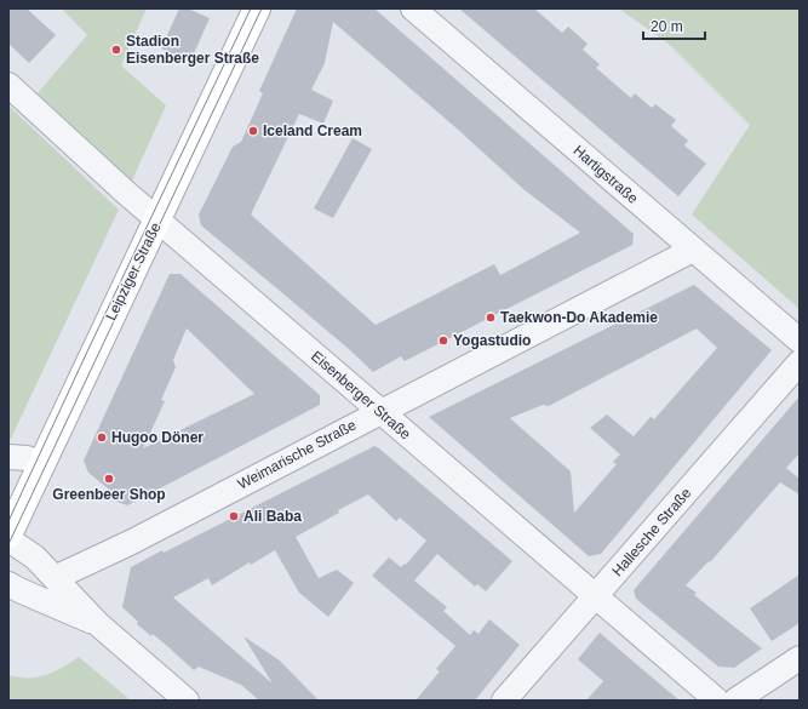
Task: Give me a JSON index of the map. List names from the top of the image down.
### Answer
{
  "streets": {
    "main road": ["Leipziger Straße"],
    "street": [
      "Hartigstraße",
      "Eisenberger Straße",
      "Weimarische Straße",
      "Hallesche Straße"
    ]
  },
  "crossings": [
    ["Hartigstraße", "Weimarische Straße"],
    ["Leipziger Straße", "Eisenberger Straße"],
    ["Eisenberger Straße", "Weimarische Straße"],
    ["Eisenberger Straße", "Hallesche Straße"]
  ],
  "places": [
    "Stadion Eisenberger Straße",
    "Iceland Cream",
    "Taekwon-Do Akademie",
    "Yogastudio",
    "Hugoo Döner",
    "Greenbeer Shop",
    "Ali Baba"
  ],
  "scale_bar": "20 m"
}
